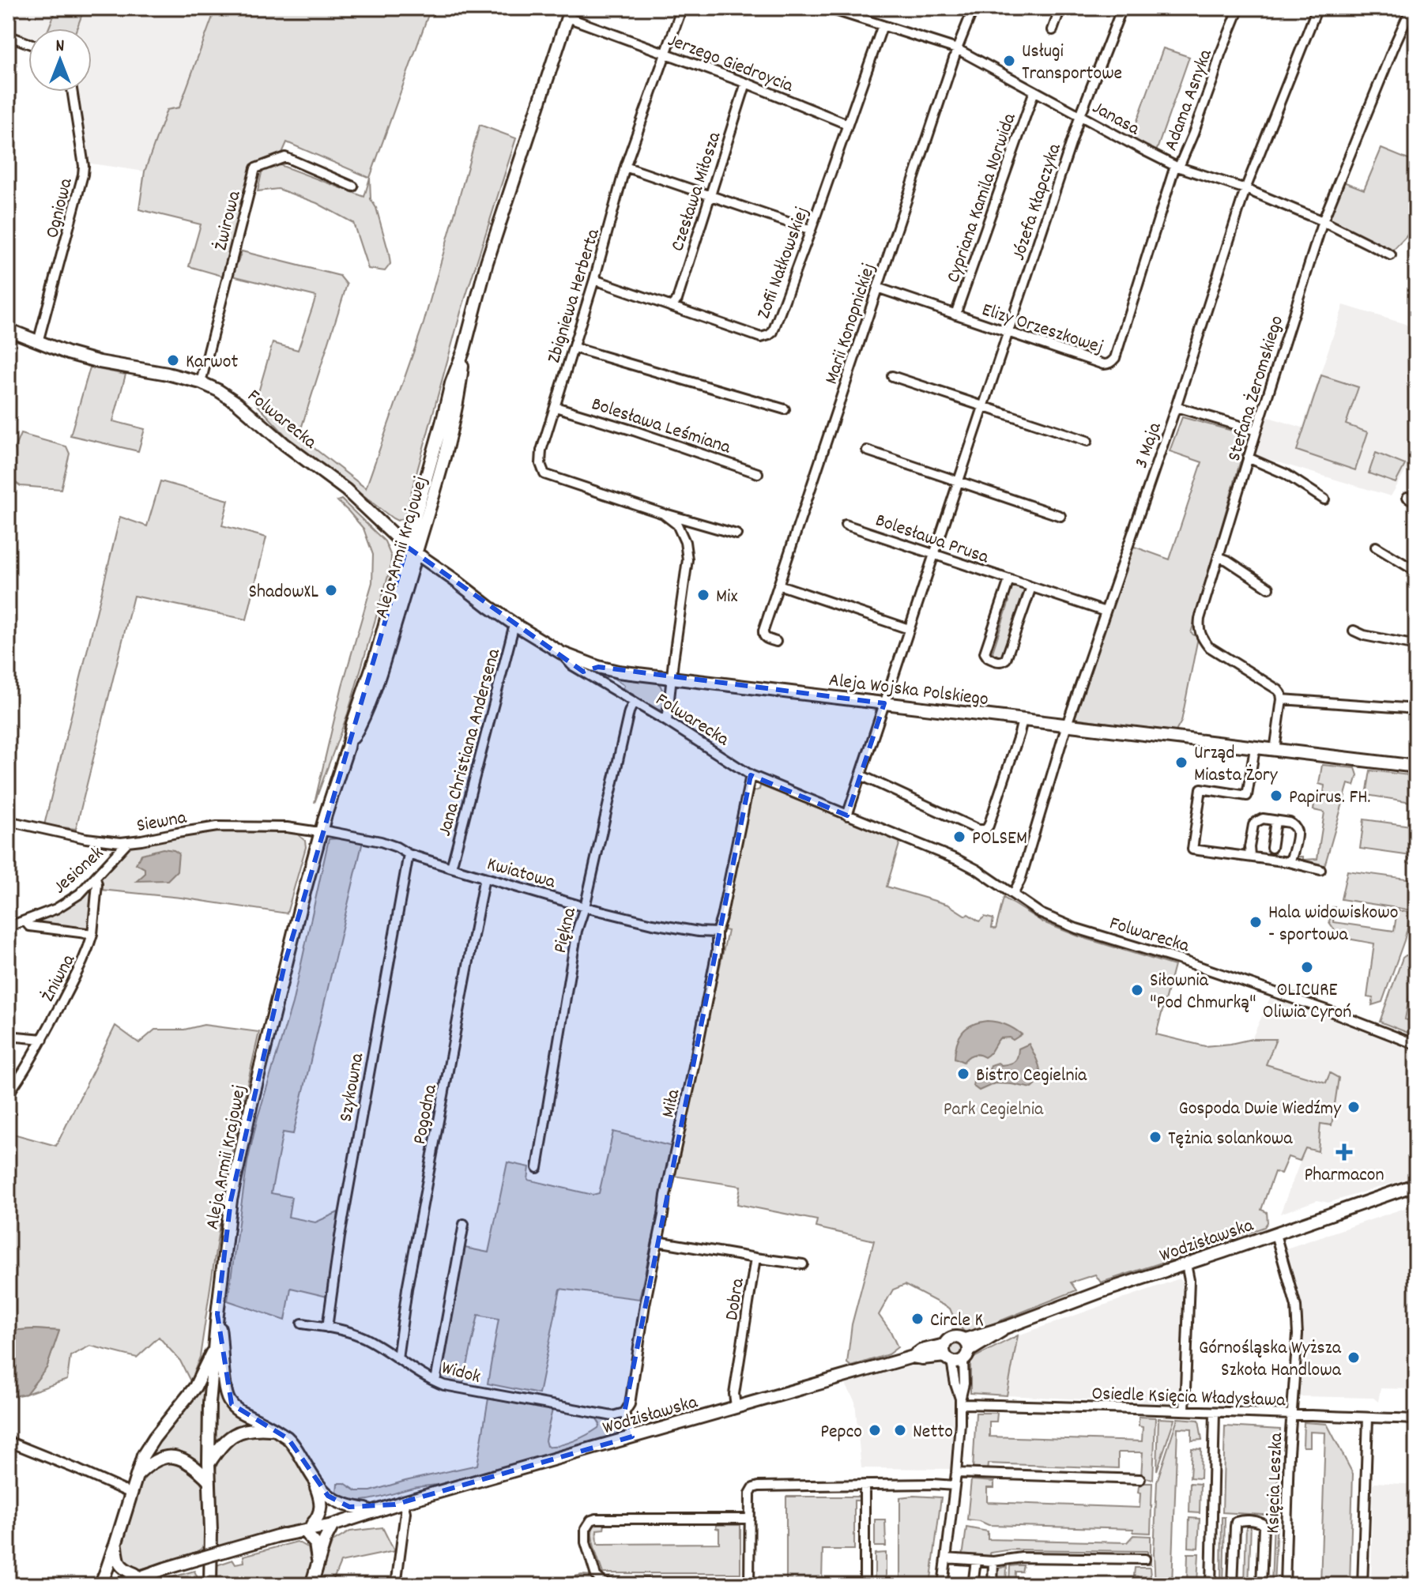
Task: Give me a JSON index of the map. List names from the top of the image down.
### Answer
{
  "streets": {
    "main road": [
      "Folwarecka",
      "Aleja Armii Krajowej",
      "Aleja Wojska Polskiego",
      "Wodzisławska"
    ],
    "street": [
      "Jerzego Giedroycia",
      "Adama Asnyka",
      "Janasa",
      "Czesława Miłosza",
      "Cypriana Kamila Norwida",
      "Józefa Kłapczyka",
      "Ogniowa",
      "Żwirowa",
      "Zofii Nałkowskiej",
      "Zbigniewa Herberta",
      "Marii Konopnickiej",
      "Elizy Orzeszkowej",
      "Stefana Żeromskiego",
      "Bolesława Leśmiana",
      "3 Maja",
      "Bolesława Prusa",
      "Jana Christiana Andersena",
      "Siewna",
      "Jesionek",
      "Kwiatowa",
      "Piękna",
      "Żniwna",
      "Szykowna",
      "Miła",
      "Pogodna",
      "Dobra",
      "Widok",
      "Osiedle Księcia Władysława",
      "Księcia Leszka"
    ]
  },
  "crossings": [
    ["Jerzego Giedroycia", "Czesława Miłosza"],
    ["Jerzego Giedroycia", "Zofii Nałkowskiej"],
    ["Jerzego Giedroycia", "Zbigniewa Herberta"],
    ["Jerzego Giedroycia", "Aleja Armii Krajowej"],
    ["Adama Asnyka", "Janasa"],
    ["Adama Asnyka", "Elizy Orzeszkowej"],
    ["Janasa", "Cypriana Kamila Norwida"],
    ["Janasa", "Józefa Kłapczyka"],
    ["Janasa", "Zofii Nałkowskiej"],
    ["Janasa", "Marii Konopnickiej"],
    ["Janasa", "Elizy Orzeszkowej"],
    ["Janasa", "Stefana Żeromskiego"],
    ["Janasa", "3 Maja"],
    ["Czesława Miłosza", "Zofii Nałkowskiej"],
    ["Cypriana Kamila Norwida", "Elizy Orzeszkowej"],
    ["Józefa Kłapczyka", "Elizy Orzeszkowej"],
    ["Józefa Kłapczyka", "Folwarecka"],
    ["Józefa Kłapczyka", "Bolesława Prusa"],
    ["Józefa Kłapczyka", "Aleja Wojska Polskiego"],
    ["Ogniowa", "Folwarecka"],
    ["Żwirowa", "Folwarecka"],
    ["Zofii Nałkowskiej", "Zbigniewa Herberta"],
    ["Zbigniewa Herberta", "Bolesława Leśmiana"],
    ["Marii Konopnickiej", "Elizy Orzeszkowej"],
    ["Folwarecka", "3 Maja"],
    ["Folwarecka", "Aleja Armii Krajowej"],
    ["Folwarecka", "Aleja Wojska Polskiego"],
    ["Folwarecka", "Jana Christiana Andersena"],
    ["Folwarecka", "Piękna"],
    ["Folwarecka", "Miła"],
    ["3 Maja", "Bolesława Prusa"],
    ["3 Maja", "Aleja Wojska Polskiego"],
    ["Aleja Armii Krajowej", "Siewna"],
    ["Aleja Armii Krajowej", "Kwiatowa"],
    ["Jana Christiana Andersena", "Kwiatowa"],
    ["Siewna", "Jesionek"],
    ["Siewna", "Kwiatowa"],
    ["Jesionek", "Żniwna"],
    ["Kwiatowa", "Piękna"],
    ["Kwiatowa", "Szykowna"],
    ["Kwiatowa", "Miła"],
    ["Kwiatowa", "Pogodna"],
    ["Szykowna", "Widok"],
    ["Miła", "Dobra"],
    ["Miła", "Widok"],
    ["Pogodna", "Widok"],
    ["Wodzisławska", "Dobra"],
    ["Wodzisławska", "Księcia Leszka"],
    ["Osiedle Księcia Władysława", "Księcia Leszka"]
  ],
  "parks": ["Park Cegielnia"],
  "places": {
    "other": [
      "Usługi Transportowe",
      "Karwot",
      "ShadowXL",
      "Mix",
      "Urząd Miasta Żory",
      "Papirus. FH.",
      "POLSEM",
      "Hala widowiskowo - sportowa",
      "OLICURE Oliwia Cyroń",
      "Siłownia \"Pod Chmurką\"",
      "Bistro Cegielnia",
      "Gospoda Dwie Wiedźmy",
      "Tężnia solankowa",
      "Circle K",
      "Górnośląska Wyższa Szkoła Handlowa",
      "Pepco",
      "Netto"
    ],
    "health": ["Pharmacon"]
  },
  "north": "top"
}
